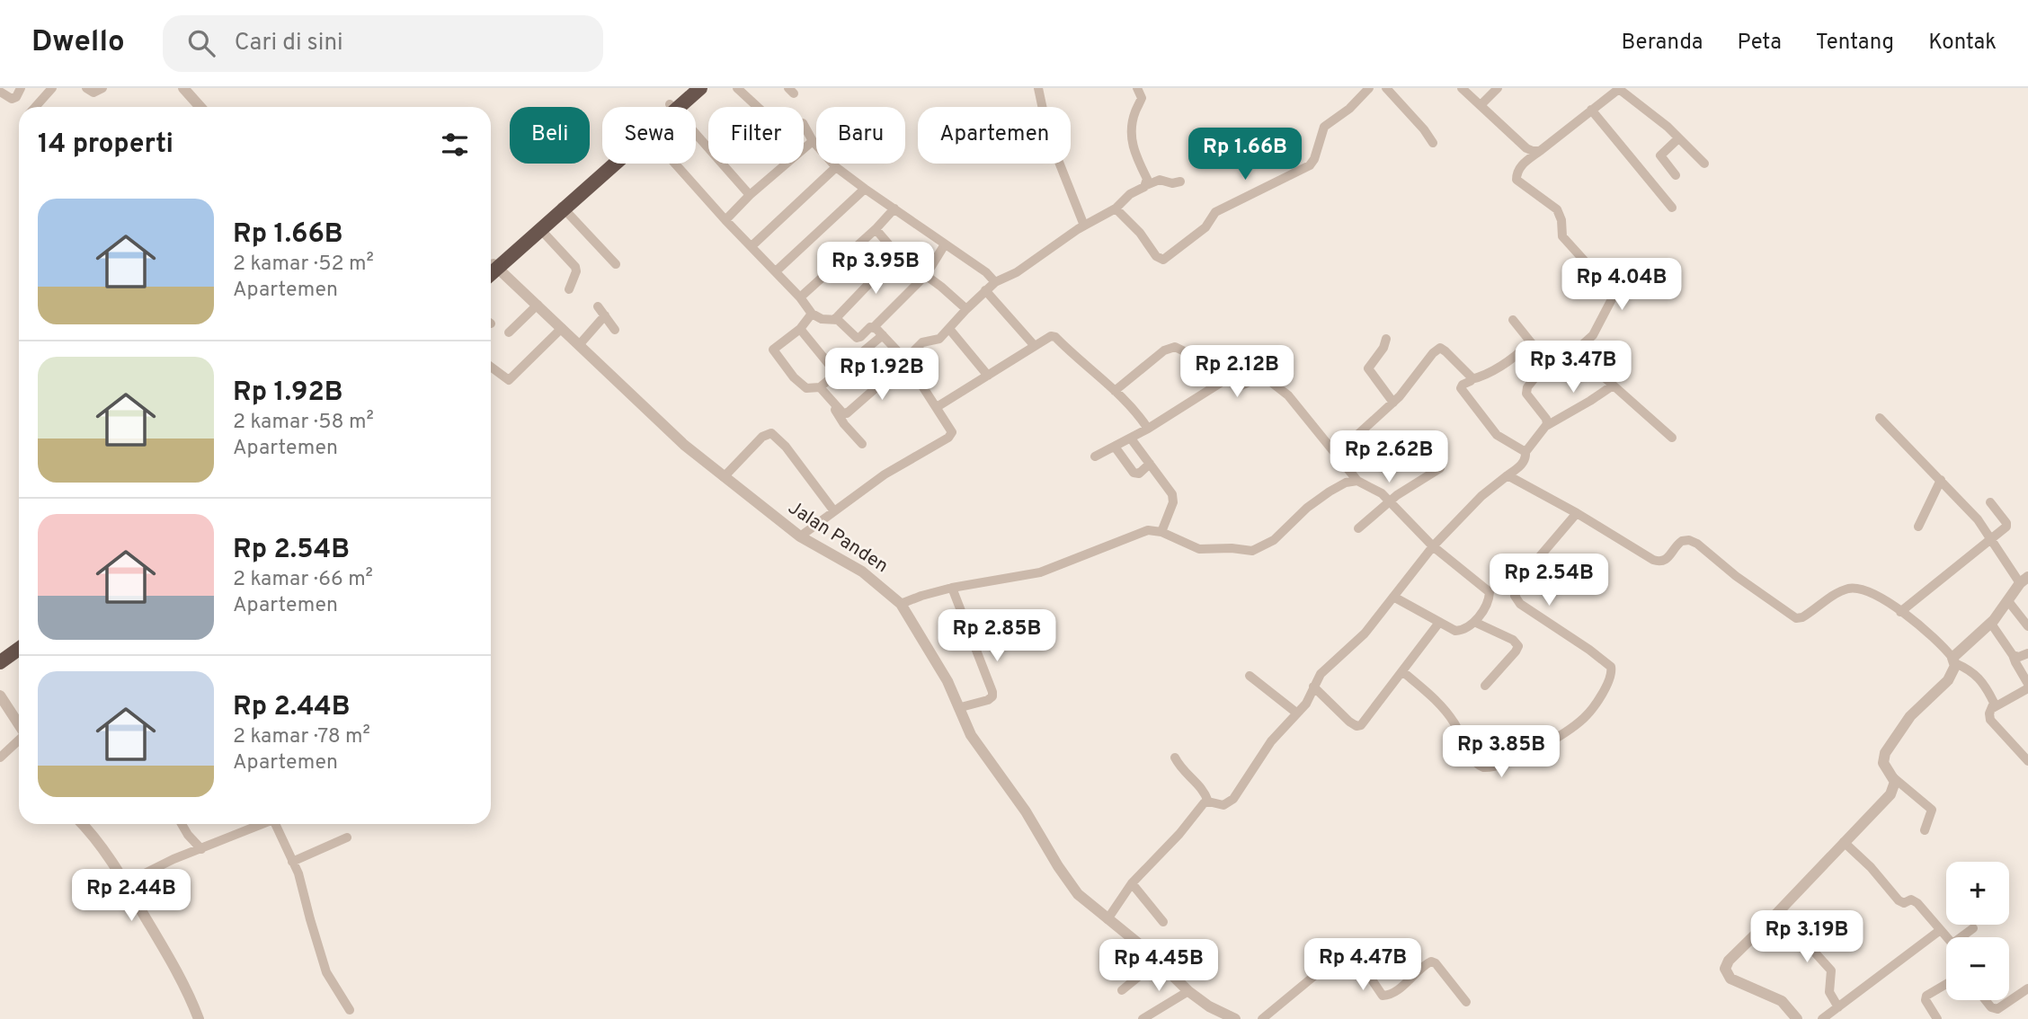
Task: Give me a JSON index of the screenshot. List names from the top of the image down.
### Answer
{
  "streets": {
    "street": ["Jalan Panden"]
  },
  "page": {
    "header": "Dwello",
    "search": "Cari di sini",
    "nav": [
      "Beranda",
      "Peta",
      "Tentang",
      "Kontak"
    ],
    "chip": [
      "Beli",
      "Sewa",
      "Filter",
      "Baru",
      "Apartemen"
    ],
    "heading": "14 properti",
    "price": [
      "Rp 1.66B",
      "Rp 3.95B",
      "Rp 4.04B",
      "Rp 3.47B",
      "Rp 2.12B",
      "Rp 1.92B",
      "Rp 2.62B",
      "Rp 2.54B",
      "Rp 2.85B",
      "Rp 3.85B",
      "Rp 2.44B",
      "Rp 3.19B",
      "Rp 4.47B",
      "Rp 4.45B"
    ],
    "list": [
      {
        "name": "Rp 1.66B",
        "note": "2 kamar · 52 m² · Apartemen"
      },
      {
        "name": "Rp 1.92B",
        "note": "2 kamar · 58 m² · Apartemen"
      },
      {
        "name": "Rp 2.54B",
        "note": "2 kamar · 66 m² · Apartemen"
      },
      {
        "name": "Rp 2.44B",
        "note": "2 kamar · 78 m² · Apartemen"
      }
    ],
    "map_buttons": ["+", "−"]
  }
}
